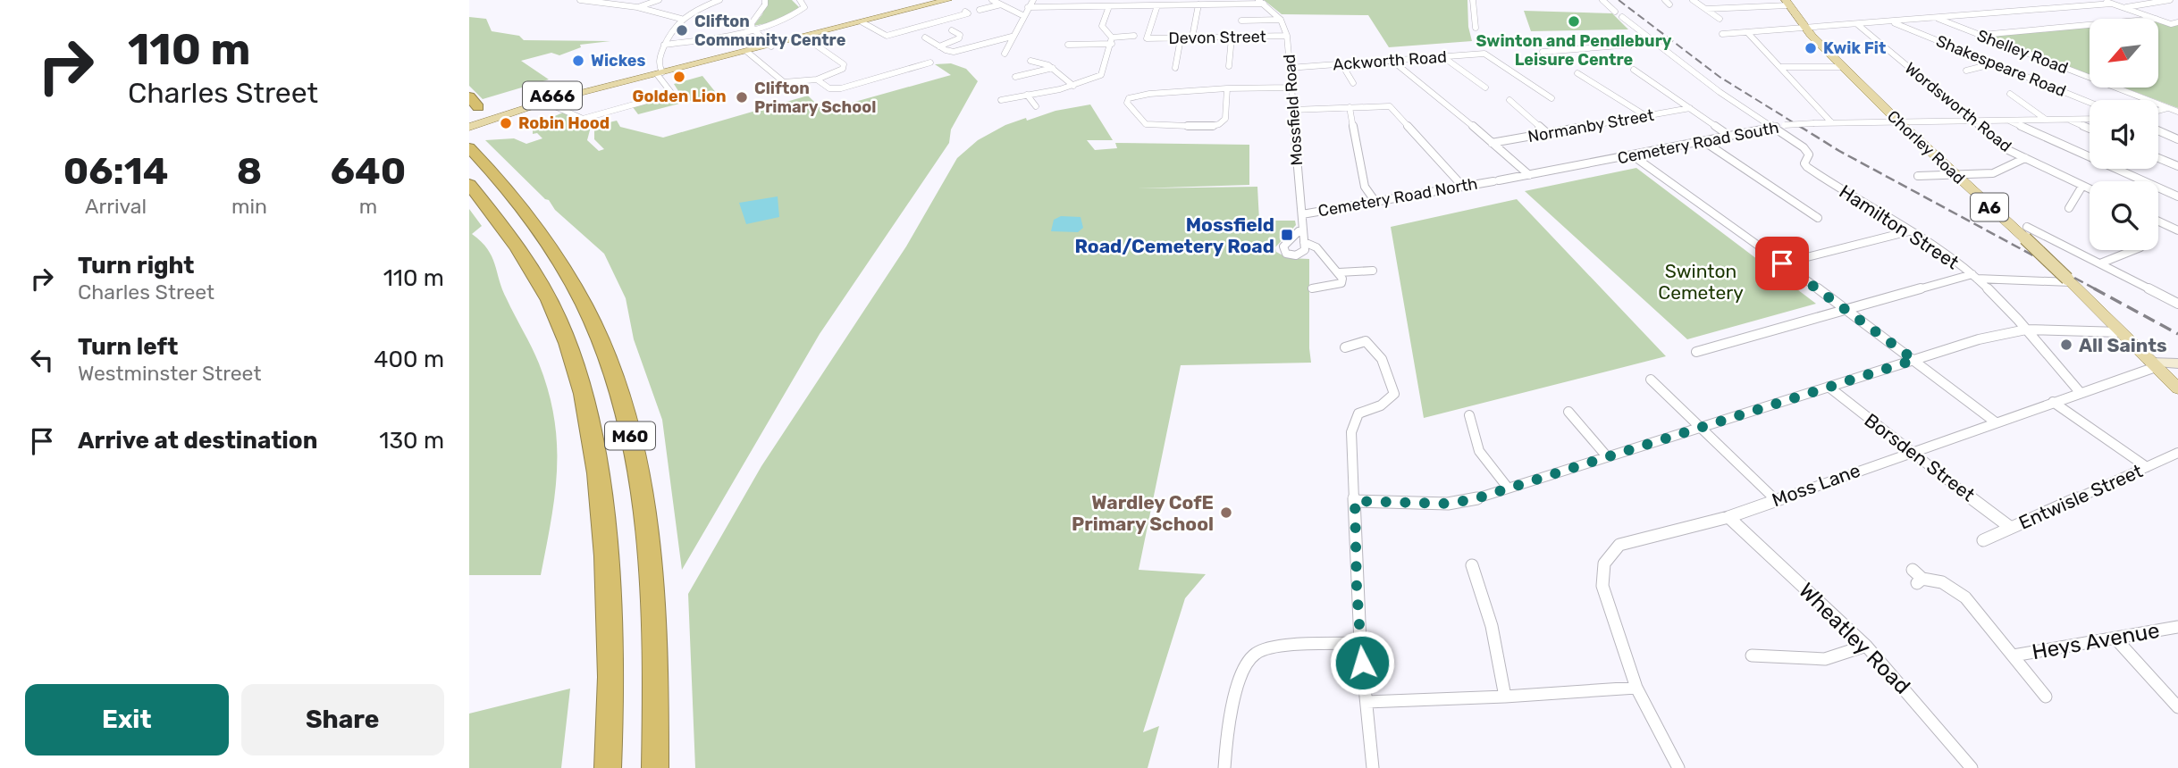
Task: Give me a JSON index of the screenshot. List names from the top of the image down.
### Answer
{
  "streets": {
    "highway": ["M60"],
    "main road": ["A666", "Chorley Road", "A6"],
    "street": [
      "Devon Street",
      "Shelley Road",
      "Ackworth Road",
      "Shakespeare Road",
      "Wordsworth Road",
      "Mossfield Road",
      "Normanby Street",
      "Cemetery Road South",
      "Cemetery Road North",
      "Hamilton Street",
      "Borsden Street",
      "Moss Lane",
      "Entwisle Street",
      "Wheatley Road",
      "Heys Avenue"
    ]
  },
  "crossings": [
    ["Devon Street", "Mossfield Road"],
    ["Ackworth Road", "Mossfield Road"],
    ["Wordsworth Road", "Cemetery Road South"],
    ["Mossfield Road", "Cemetery Road North"],
    ["Cemetery Road South", "Chorley Road"],
    ["Cemetery Road South", "Cemetery Road North"],
    ["Cemetery Road South", "Hamilton Street"],
    ["Chorley Road", "A6"],
    ["Chorley Road", "Moss Lane"],
    ["A6", "Moss Lane"],
    ["Hamilton Street", "Moss Lane"],
    ["Borsden Street", "Moss Lane"],
    ["Borsden Street", "Entwisle Street"],
    ["Moss Lane", "Wheatley Road"]
  ],
  "parks": ["Swinton Cemetery"],
  "places": {
    "other": [
      "Swinton and Pendlebury Leisure Centre",
      "Clifton Community Centre",
      "Kwik Fit",
      "Wickes",
      "Golden Lion",
      "Clifton Primary School",
      "Robin Hood",
      "All Saints",
      "Wardley CofE Primary School"
    ],
    "transit": ["Mossfield Road/Cemetery Road"]
  },
  "north": "bottom left",
  "page": {
    "turn": ["110 m", "Charles Street"],
    "eta": [
      "06:14",
      "Arrival",
      "8",
      "min",
      "640",
      "m"
    ],
    "list": [
      {
        "name": "Turn right",
        "note": "Charles Street",
        "value": "110 m"
      },
      {
        "name": "Turn left",
        "note": "Westminster Street",
        "value": "400 m"
      },
      {
        "name": "Arrive at destination",
        "value": "130 m"
      }
    ],
    "buttons": ["Exit", "Share"]
  }
}
